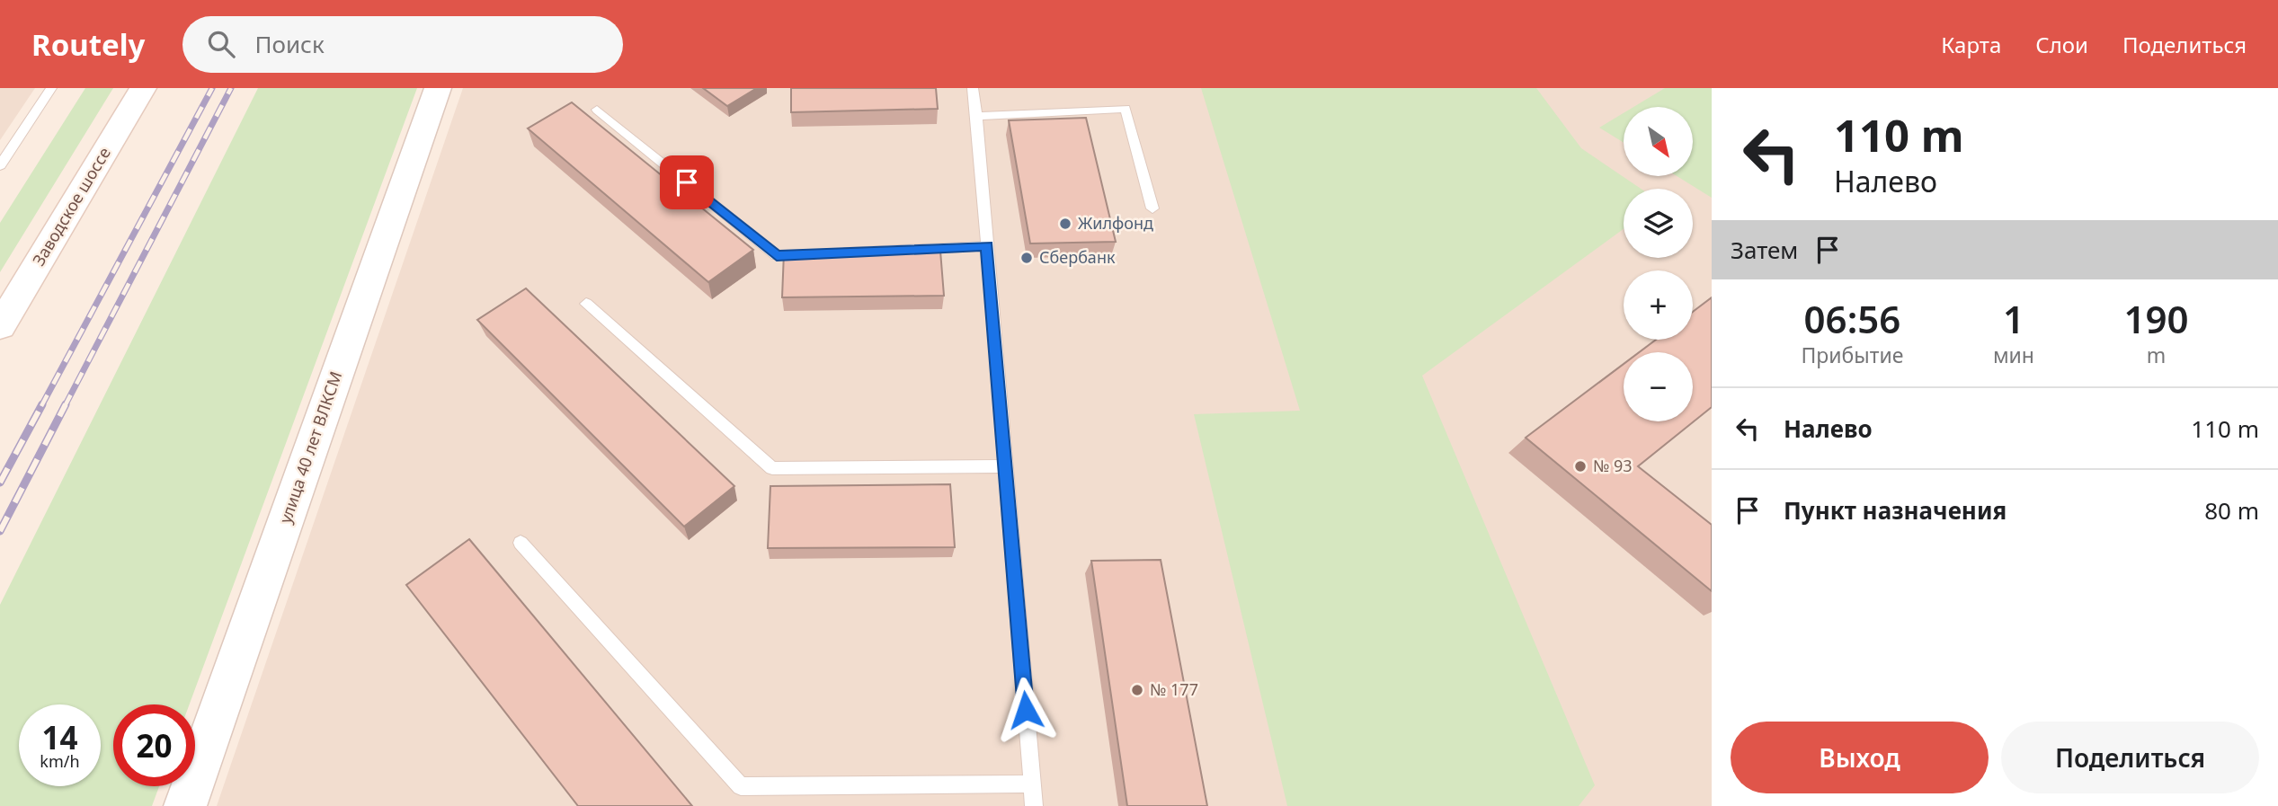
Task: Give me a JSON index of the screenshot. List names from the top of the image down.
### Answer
{
  "streets": {
    "street": ["Заводское шоссе", "улица 40 лет ВЛКСМ"]
  },
  "places": [
    "Жилфонд",
    "Сбербанк",
    "№ 93",
    "№ 177"
  ],
  "north": "bottom right",
  "page": {
    "header": "Routely",
    "search": "Поиск",
    "nav": ["Карта", "Слои", "Поделиться"],
    "turn": ["110 m", "Налево"],
    "map_buttons": ["+", "−"],
    "then": "Затем",
    "eta": [
      "06:56",
      "Прибытие",
      "1",
      "мин",
      "190",
      "m"
    ],
    "list": [
      {
        "name": "Налево",
        "value": "110 m"
      },
      {
        "name": "Пункт назначения",
        "value": "80 m"
      }
    ],
    "speed": "14 km/h",
    "limit": "20",
    "buttons": ["Выход", "Поделиться"]
  }
}
